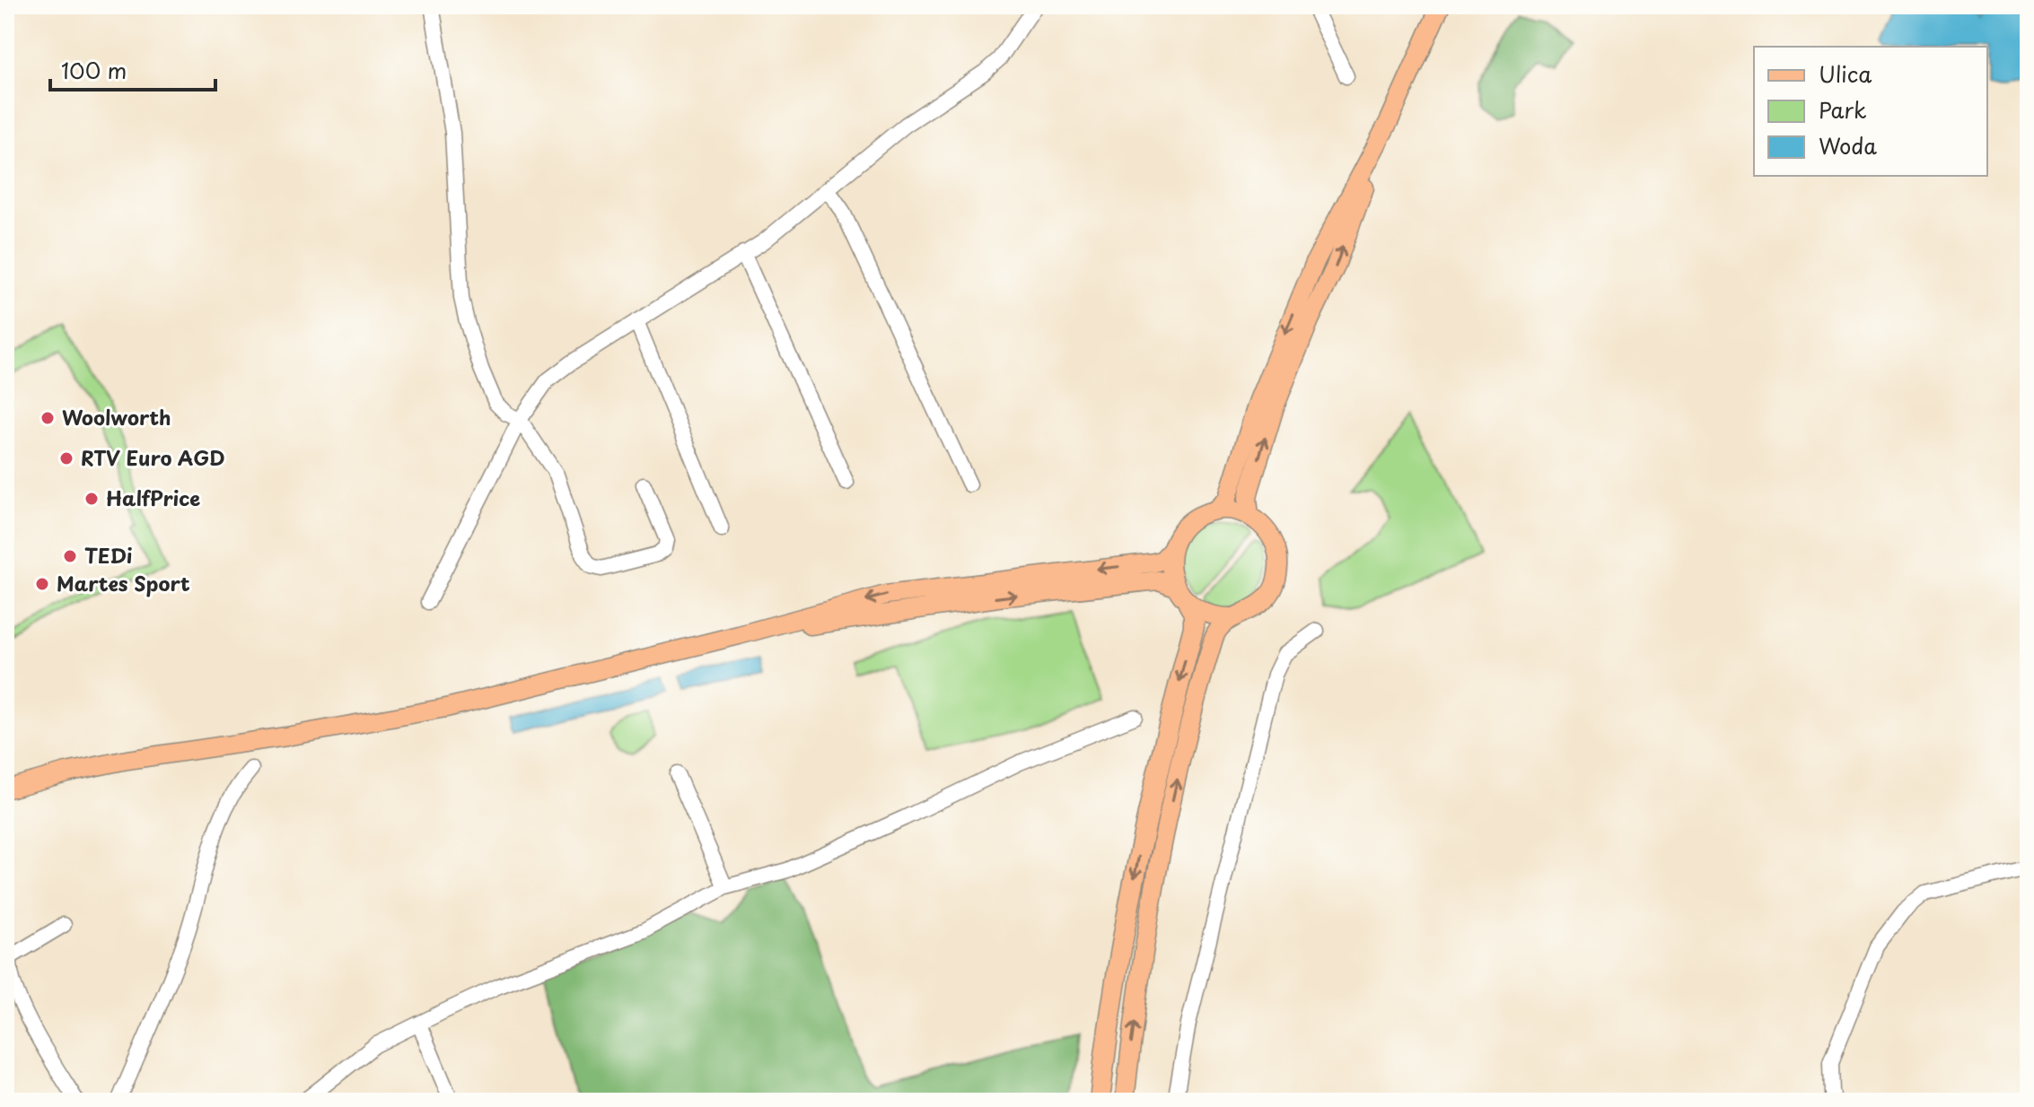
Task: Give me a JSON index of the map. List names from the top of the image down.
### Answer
{
  "places": [
    "Woolworth",
    "RTV Euro AGD",
    "HalfPrice",
    "TEDi",
    "Martes Sport"
  ],
  "legend": ["Ulica", "Park", "Woda"],
  "scale_bar": "100 m"
}
